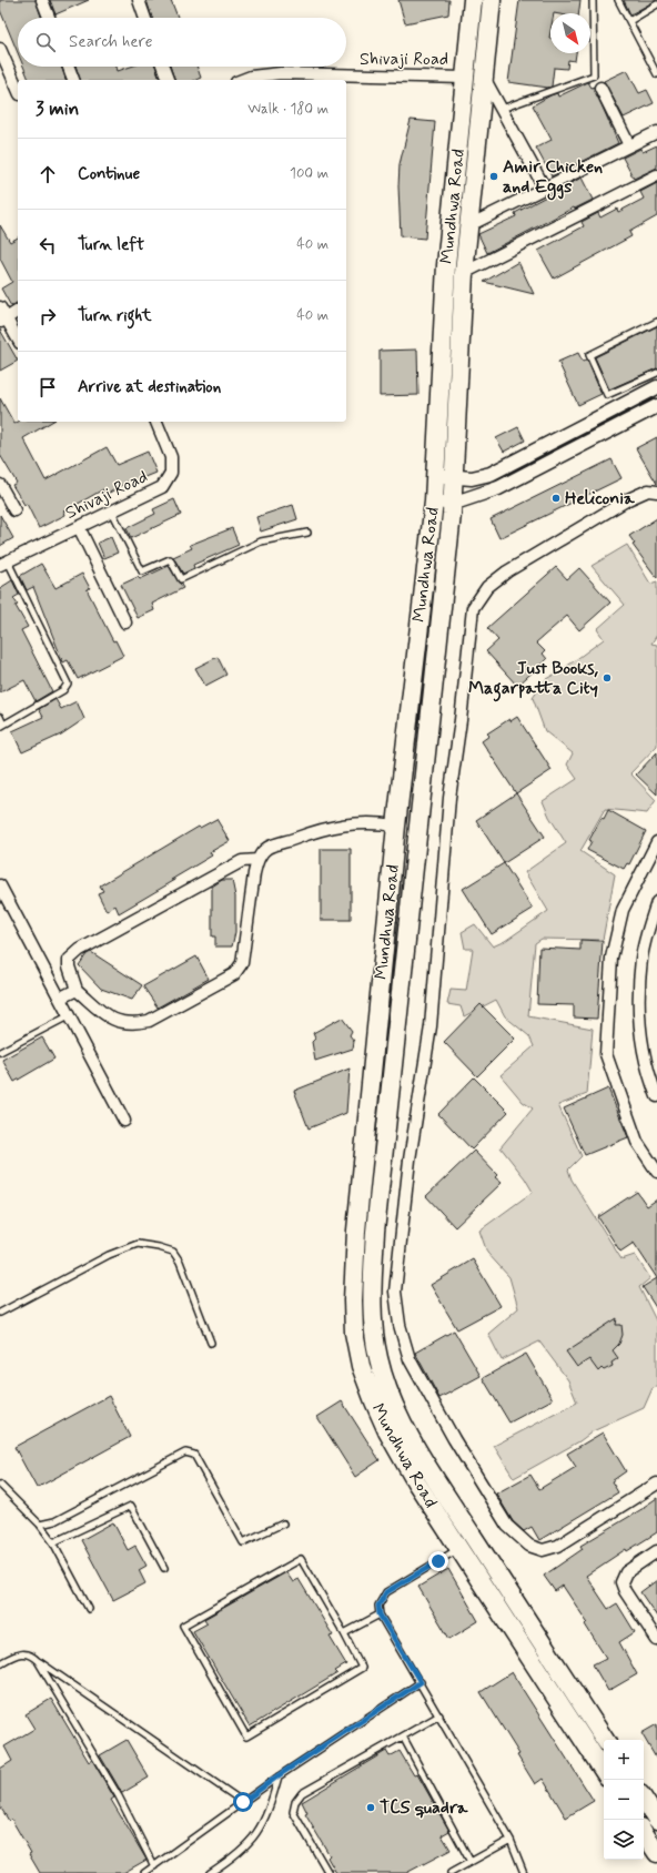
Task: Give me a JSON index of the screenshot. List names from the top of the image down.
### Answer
{
  "streets": {
    "highway": ["Mundhwa Road"],
    "street": ["Shivaji Road"]
  },
  "crossings": [
    ["Shivaji Road", "Mundhwa Road"]
  ],
  "places": [
    "Amir Chicken and Eggs",
    "Heliconia",
    "Just Books, Magarpatta City",
    "TCS quadra"
  ],
  "north": "bottom right",
  "page": {
    "search": "Search here",
    "heading": ["3 min", "Walk · 180 m"],
    "list": [
      ["Continue", "100 m"],
      ["Turn left", "40 m"],
      ["Turn right", "40 m"],
      "Arrive at destination"
    ],
    "map_buttons": ["+", "−"]
  }
}
